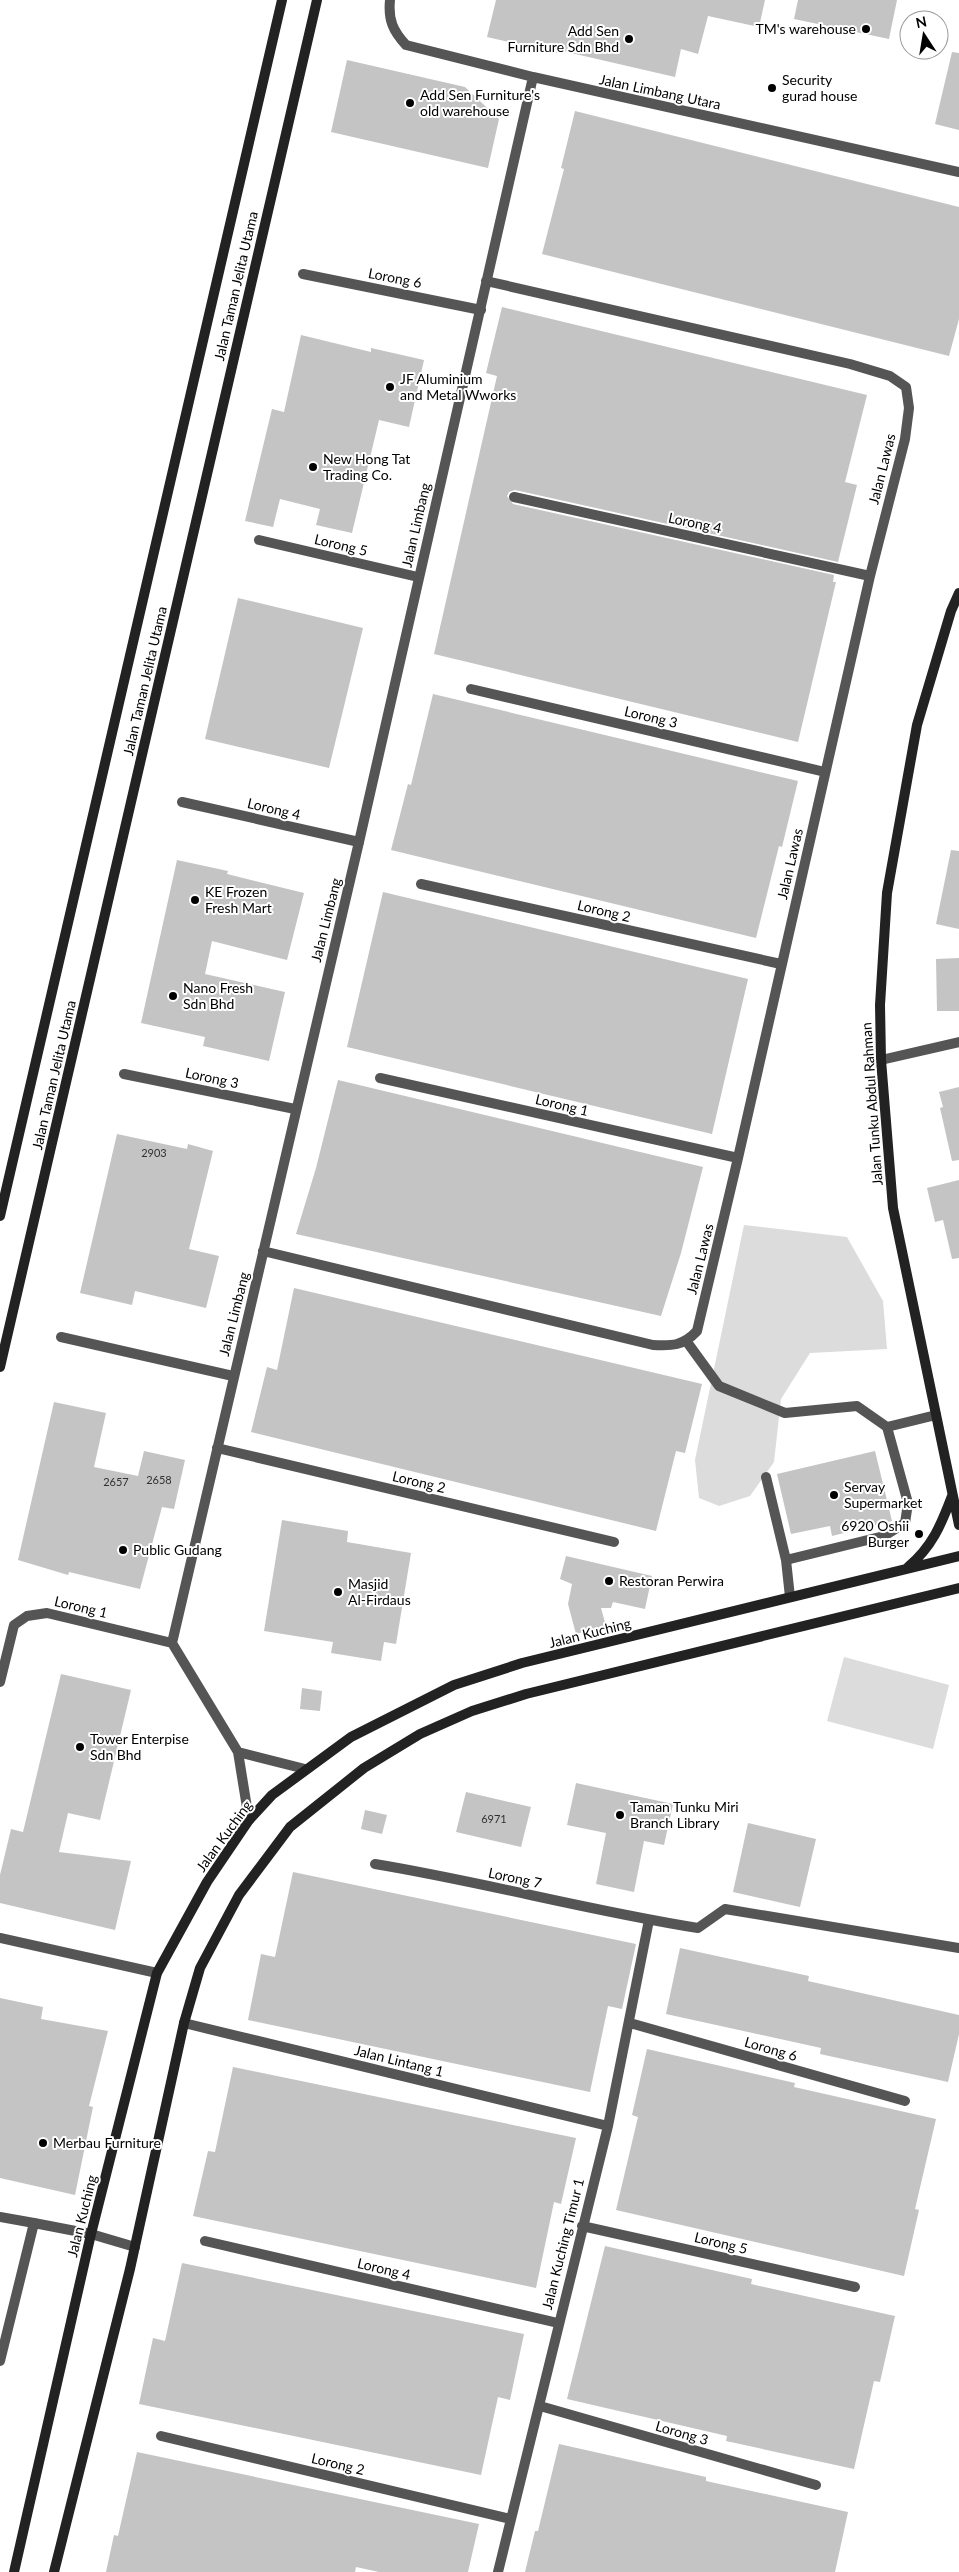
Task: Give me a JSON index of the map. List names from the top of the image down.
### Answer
{
  "streets": {
    "street": [
      "Jalan Limbang Utara",
      "Lorong 6",
      "Jalan Taman Jelita Utama",
      "Jalan Lawas",
      "Lorong 4",
      "Jalan Limbang",
      "Lorong 5",
      "Lorong 3",
      "Lorong 2",
      "Jalan Tunku Abdul Rahman",
      "Lorong 1",
      "Jalan Kuching",
      "Lorong 7",
      "Jalan Lintang 1",
      "Jalan Kuching Timur 1"
    ]
  },
  "crossings": [
    ["Jalan Limbang Utara", "Jalan Limbang"],
    ["Lorong 6", "Jalan Limbang"],
    ["Lorong 6", "Jalan Kuching Timur 1"],
    ["Jalan Lawas", "Lorong 4"],
    ["Jalan Lawas", "Jalan Limbang"],
    ["Jalan Lawas", "Lorong 3"],
    ["Jalan Lawas", "Lorong 2"],
    ["Jalan Lawas", "Lorong 1"],
    ["Lorong 4", "Jalan Limbang"],
    ["Lorong 4", "Jalan Kuching Timur 1"],
    ["Jalan Limbang", "Lorong 5"],
    ["Jalan Limbang", "Lorong 3"],
    ["Jalan Limbang", "Lorong 2"],
    ["Jalan Limbang", "Lorong 1"],
    ["Lorong 5", "Jalan Kuching Timur 1"],
    ["Lorong 3", "Jalan Kuching Timur 1"],
    ["Lorong 2", "Jalan Kuching Timur 1"],
    ["Lorong 7", "Jalan Kuching Timur 1"],
    ["Jalan Lintang 1", "Jalan Kuching Timur 1"]
  ],
  "places": [
    "TM's warehouse",
    "Add Sen Furniture Sdn Bhd",
    "Security gurad house",
    "Add Sen Furniture's old warehouse",
    "JF Aluminium and Metal Wworks",
    "New Hong Tat Trading Co.",
    "KE Frozen Fresh Mart",
    "Nano Fresh Sdn Bhd",
    "Servay Supermarket",
    "6920 Oshii Burger",
    "Public Gudang",
    "Restoran Perwira",
    "Masjid Al-Firdaus",
    "Tower Enterpise Sdn Bhd",
    "Taman Tunku Miri Branch Library",
    "Merbau Furniture"
  ],
  "house_numbers": [
    "2903",
    "2658",
    "2657",
    "6971"
  ],
  "north": "top"
}
